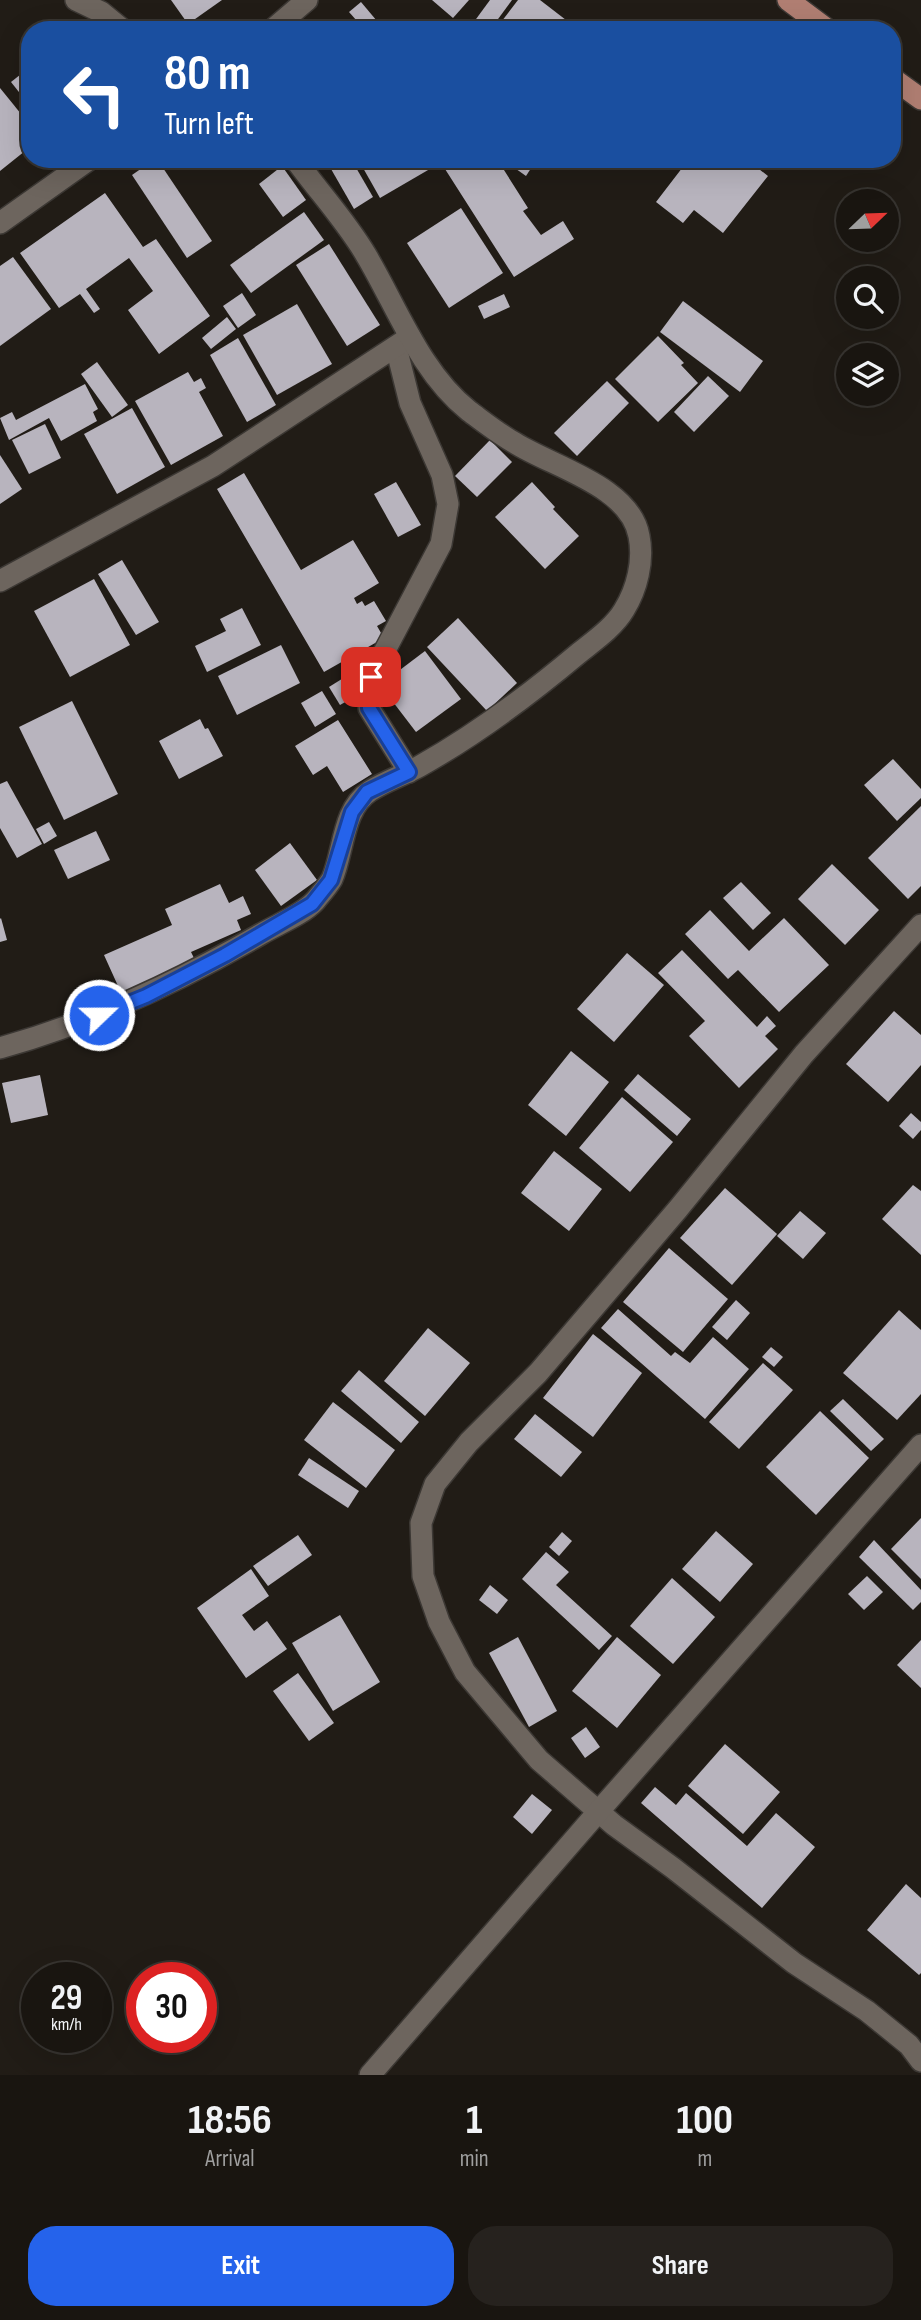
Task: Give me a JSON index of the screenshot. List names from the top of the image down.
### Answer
{
  "north": "top right",
  "page": {
    "turn": ["80 m", "Turn left"],
    "speed": "29 km/h",
    "limit": "30",
    "eta": [
      "18:56",
      "Arrival",
      "1",
      "min",
      "100",
      "m"
    ],
    "buttons": ["Exit", "Share"]
  }
}
